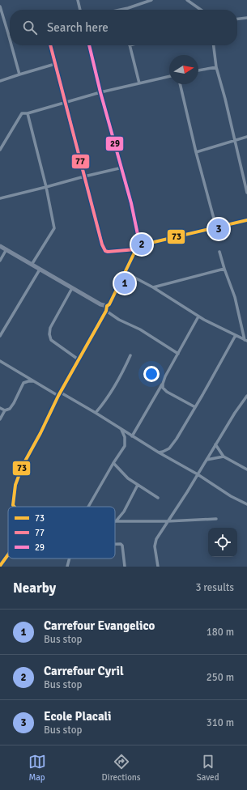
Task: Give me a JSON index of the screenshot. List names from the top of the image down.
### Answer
{
  "lines": ["transit line 77", "transit line 29", "transit line 73"],
  "legend": ["73", "77", "29"],
  "north": "right",
  "page": {
    "search": "Search here",
    "pins": ["3", "2", "1"],
    "heading": ["Nearby", "3 results"],
    "list": [
      {
        "mark": "1",
        "name": "Carrefour Evangelico",
        "note": "Bus stop",
        "value": "180 m"
      },
      {
        "mark": "2",
        "name": "Carrefour Cyril",
        "note": "Bus stop",
        "value": "250 m"
      },
      {
        "mark": "3",
        "name": "Ecole Placali",
        "note": "Bus stop",
        "value": "310 m"
      }
    ],
    "nav": ["Map", "Directions", "Saved"]
  }
}
